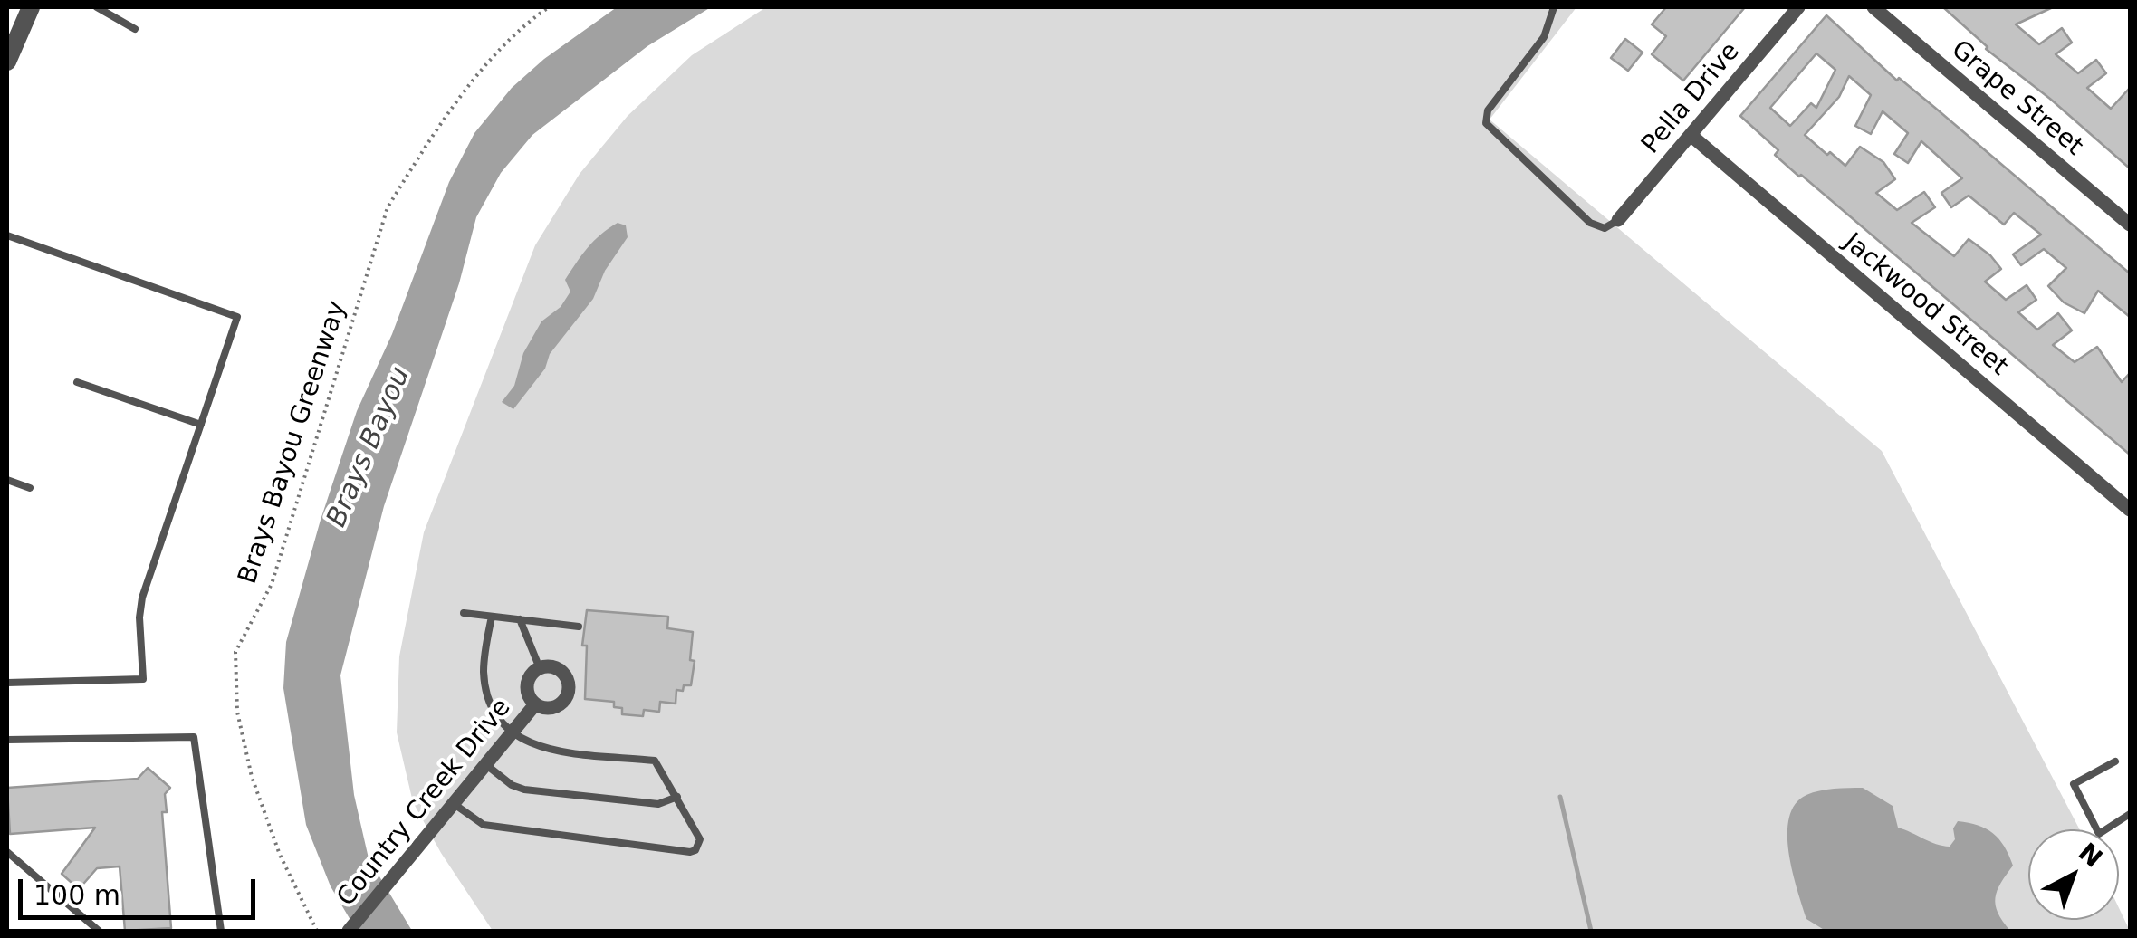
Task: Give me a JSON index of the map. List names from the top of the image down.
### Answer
{
  "streets": {
    "street": [
      "Pella Drive",
      "Grape Street",
      "Jackwood Street",
      "Country Creek Drive"
    ],
    "path": ["Brays Bayou Greenway"]
  },
  "crossings": [
    ["Pella Drive", "Jackwood Street"]
  ],
  "water": ["Brays Bayou"],
  "scale_bar": "100 m",
  "north": "top right"
}
